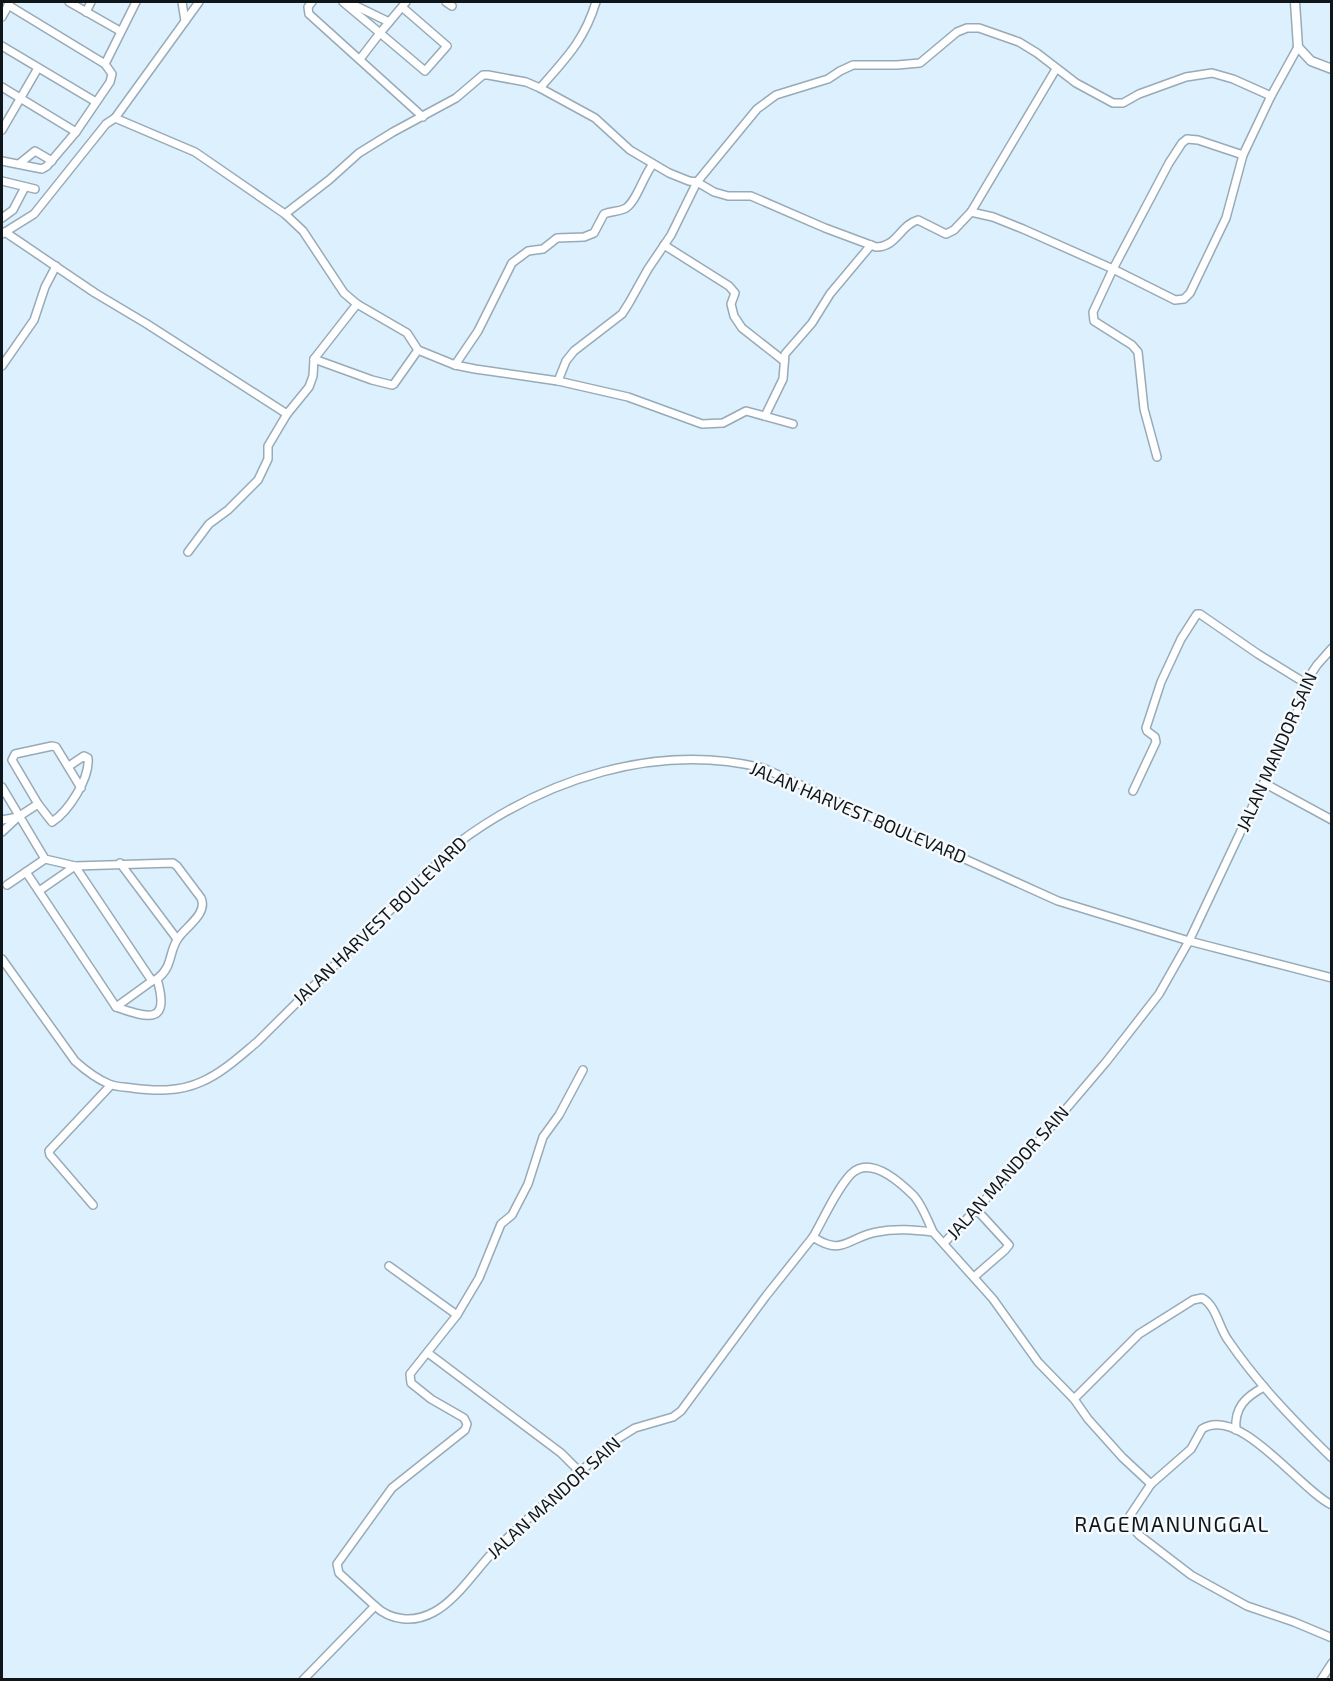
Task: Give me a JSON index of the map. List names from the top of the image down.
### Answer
{
  "streets": {
    "street": ["JALAN MANDOR SAIN", "JALAN HARVEST BOULEVARD"]
  },
  "crossings": [
    ["JALAN MANDOR SAIN", "JALAN HARVEST BOULEVARD"]
  ],
  "districts": ["RAGEMANUNGGAL"]
}
